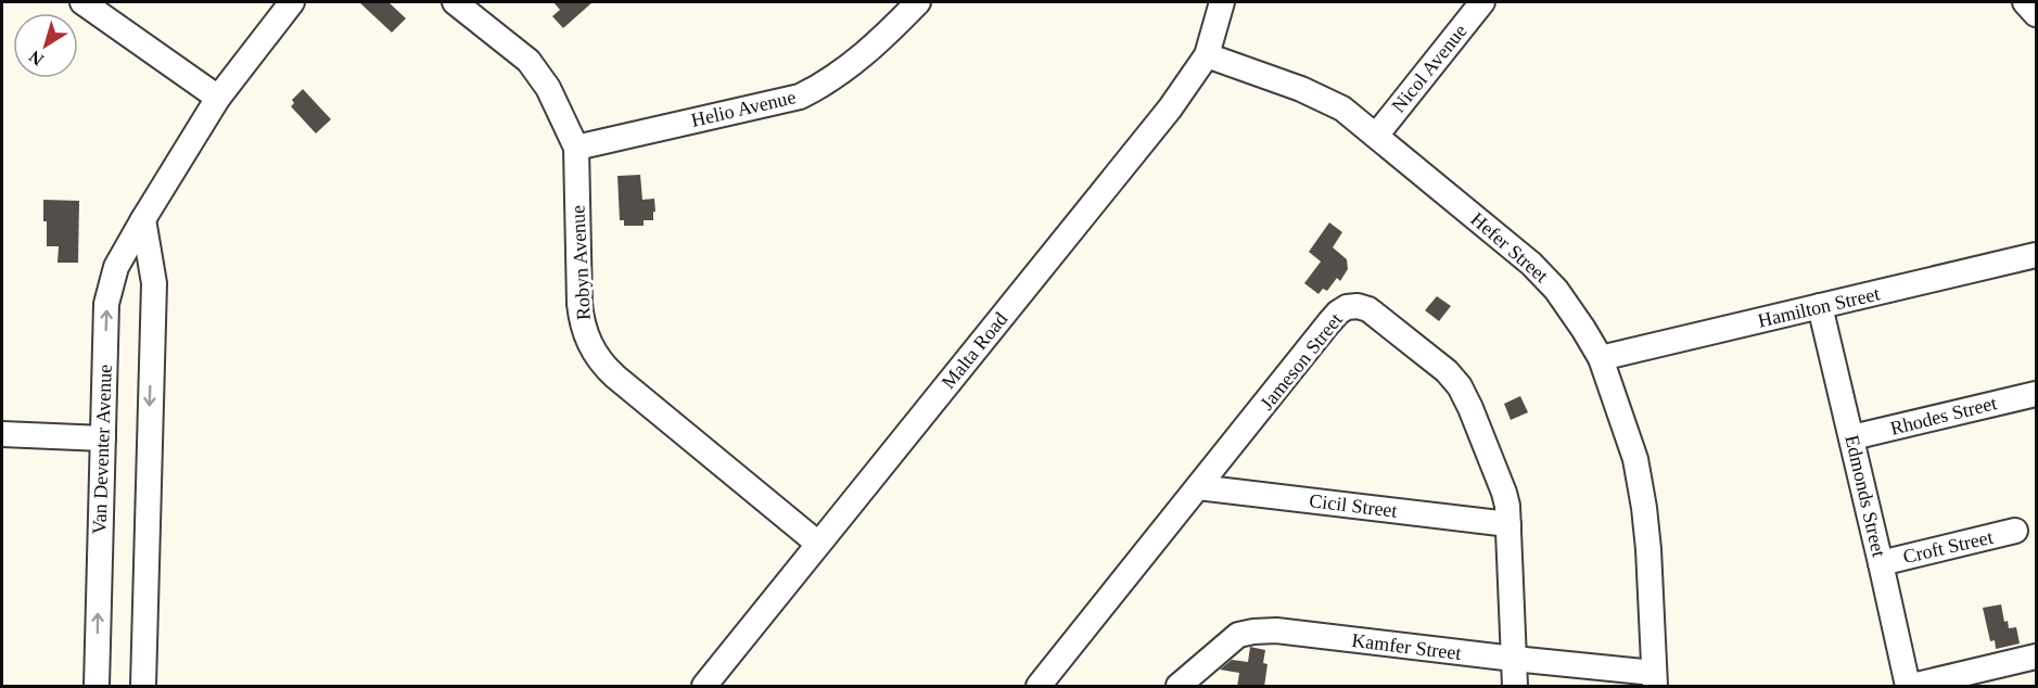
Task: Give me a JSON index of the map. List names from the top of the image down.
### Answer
{
  "streets": {
    "street": [
      "Nicol Avenue",
      "Helio Avenue",
      "Hefer Street",
      "Robyn Avenue",
      "Hamilton Street",
      "Malta Road",
      "Jameson Street",
      "Rhodes Street",
      "Van Deventer Avenue",
      "Edmonds Street",
      "Cicil Street",
      "Croft Street",
      "Kamfer Street"
    ]
  },
  "crossings": [
    ["Nicol Avenue", "Hefer Street"],
    ["Helio Avenue", "Robyn Avenue"],
    ["Hefer Street", "Hamilton Street"],
    ["Hefer Street", "Malta Road"],
    ["Hefer Street", "Kamfer Street"],
    ["Robyn Avenue", "Malta Road"],
    ["Hamilton Street", "Edmonds Street"],
    ["Jameson Street", "Cicil Street"],
    ["Jameson Street", "Kamfer Street"],
    ["Rhodes Street", "Edmonds Street"],
    ["Edmonds Street", "Croft Street"]
  ],
  "north": "bottom left"
}
